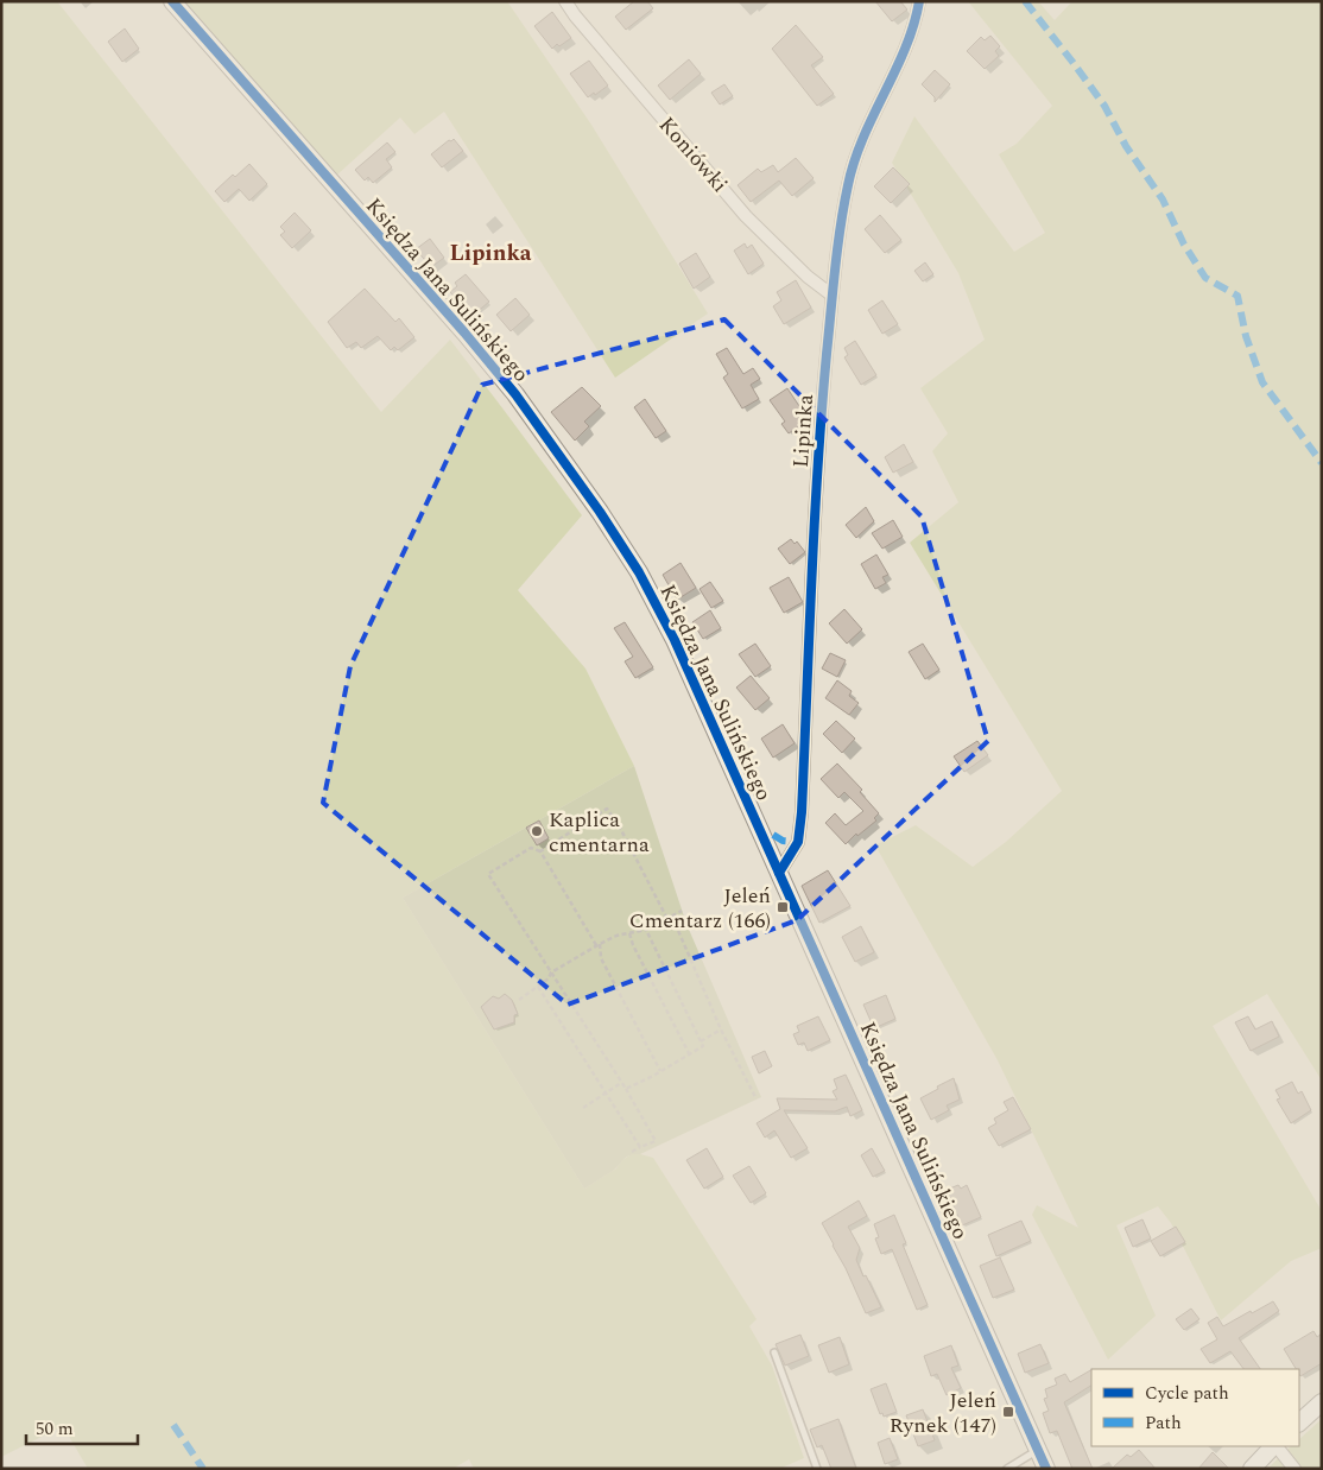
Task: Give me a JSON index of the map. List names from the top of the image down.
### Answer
{
  "streets": {
    "street": ["Koniówki", "Księdza Jana Sulińskiego", "Lipinka"]
  },
  "crossings": [
    ["Koniówki", "Lipinka"],
    ["Księdza Jana Sulińskiego", "Lipinka"]
  ],
  "districts": ["Lipinka"],
  "places": {
    "other": ["Kaplica cmentarna"],
    "transit": ["Jeleń Cmentarz (166)", "Jeleń Rynek (147)"]
  },
  "legend": ["Cycle path", "Path"],
  "scale_bar": "50 m"
}
